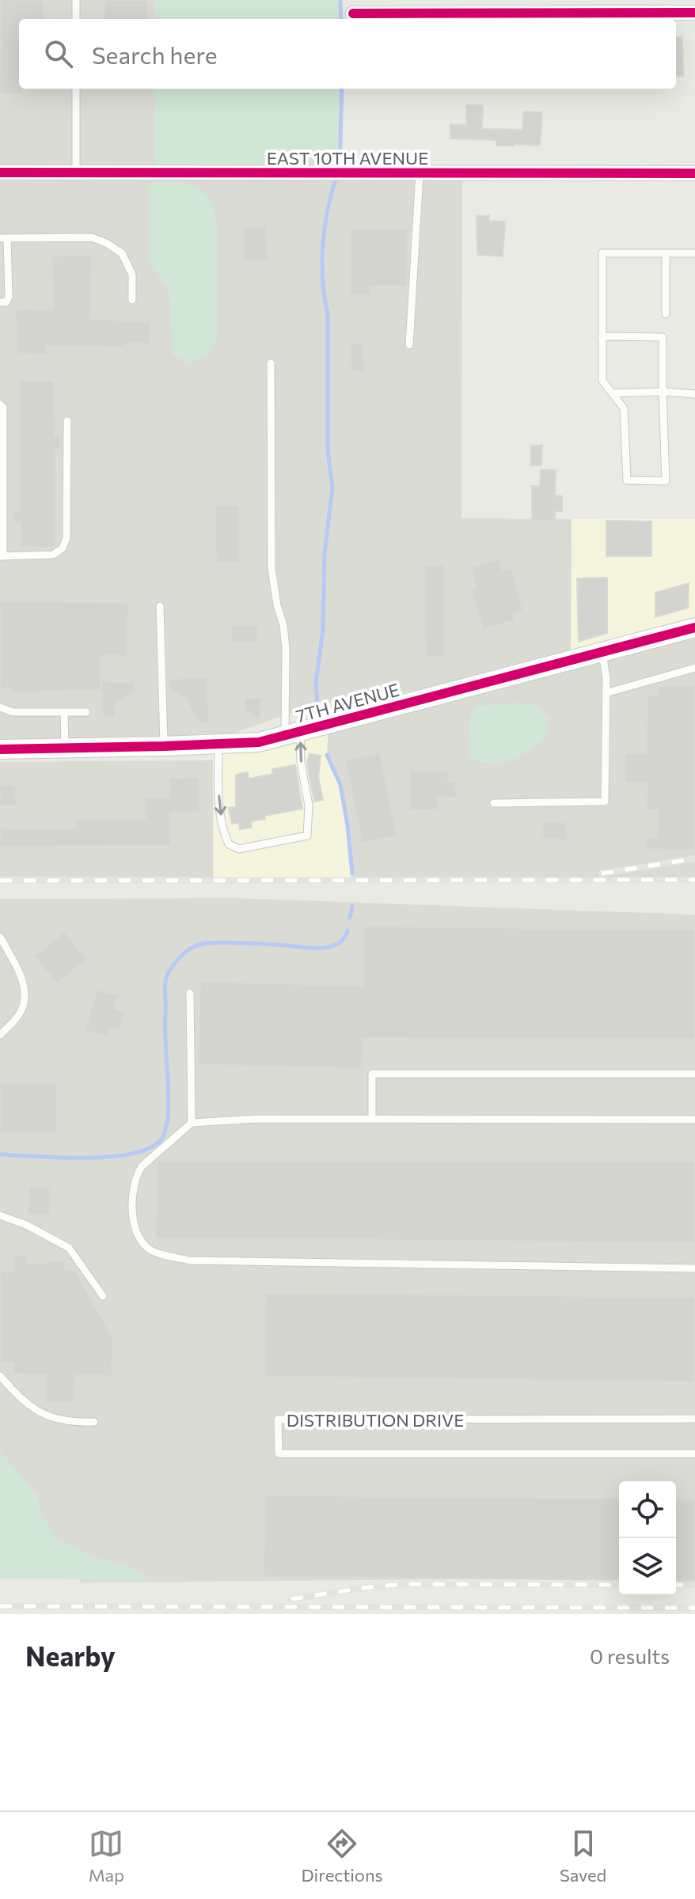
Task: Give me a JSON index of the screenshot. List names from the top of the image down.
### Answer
{
  "streets": {
    "street": ["EAST 10TH AVENUE", "7TH AVENUE"],
    "lane": ["DISTRIBUTION DRIVE"]
  },
  "page": {
    "search": "Search here",
    "heading": ["Nearby", "0 results"],
    "nav": ["Map", "Directions", "Saved"]
  }
}
